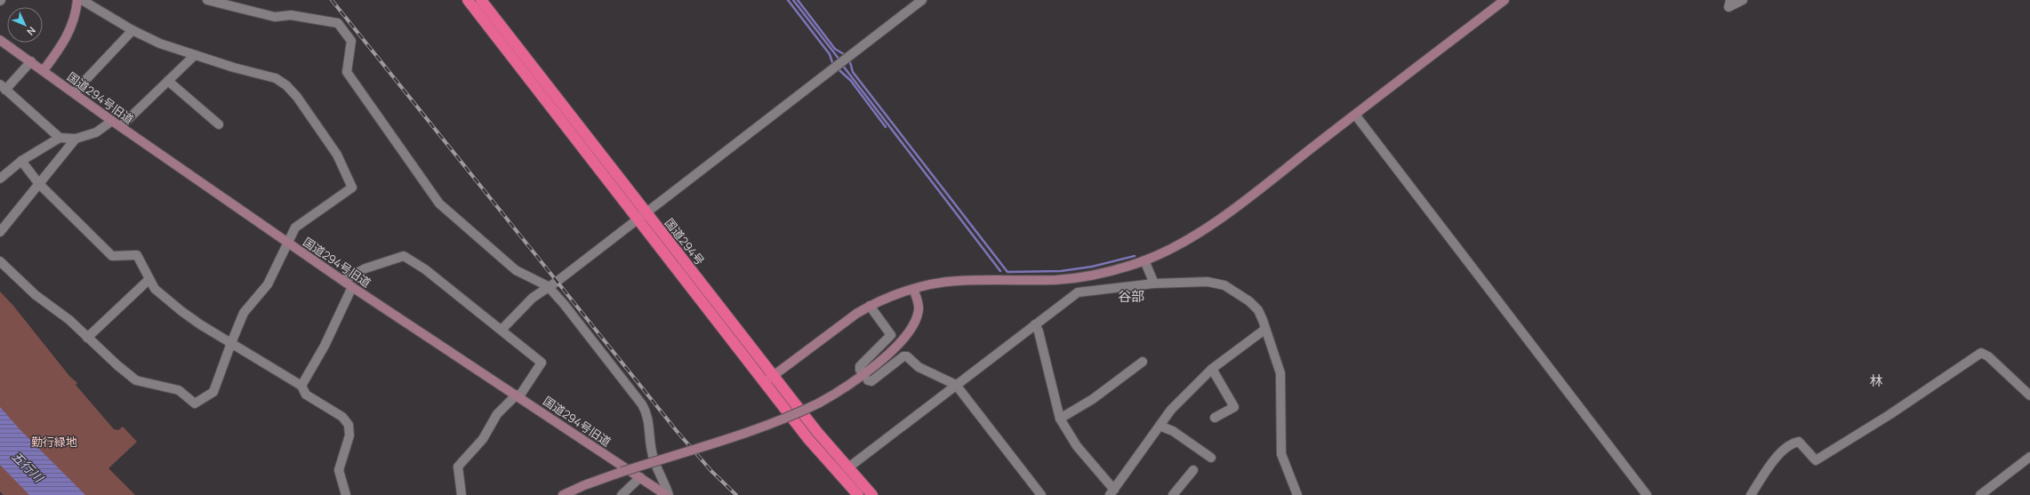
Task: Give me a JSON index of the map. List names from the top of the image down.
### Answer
{
  "streets": {
    "highway": ["国道294号"],
    "street": ["国道294号旧道"]
  },
  "districts": ["谷部", "林"],
  "water": ["五行川"],
  "parks": ["勤行緑地"],
  "north": "bottom right"
}
